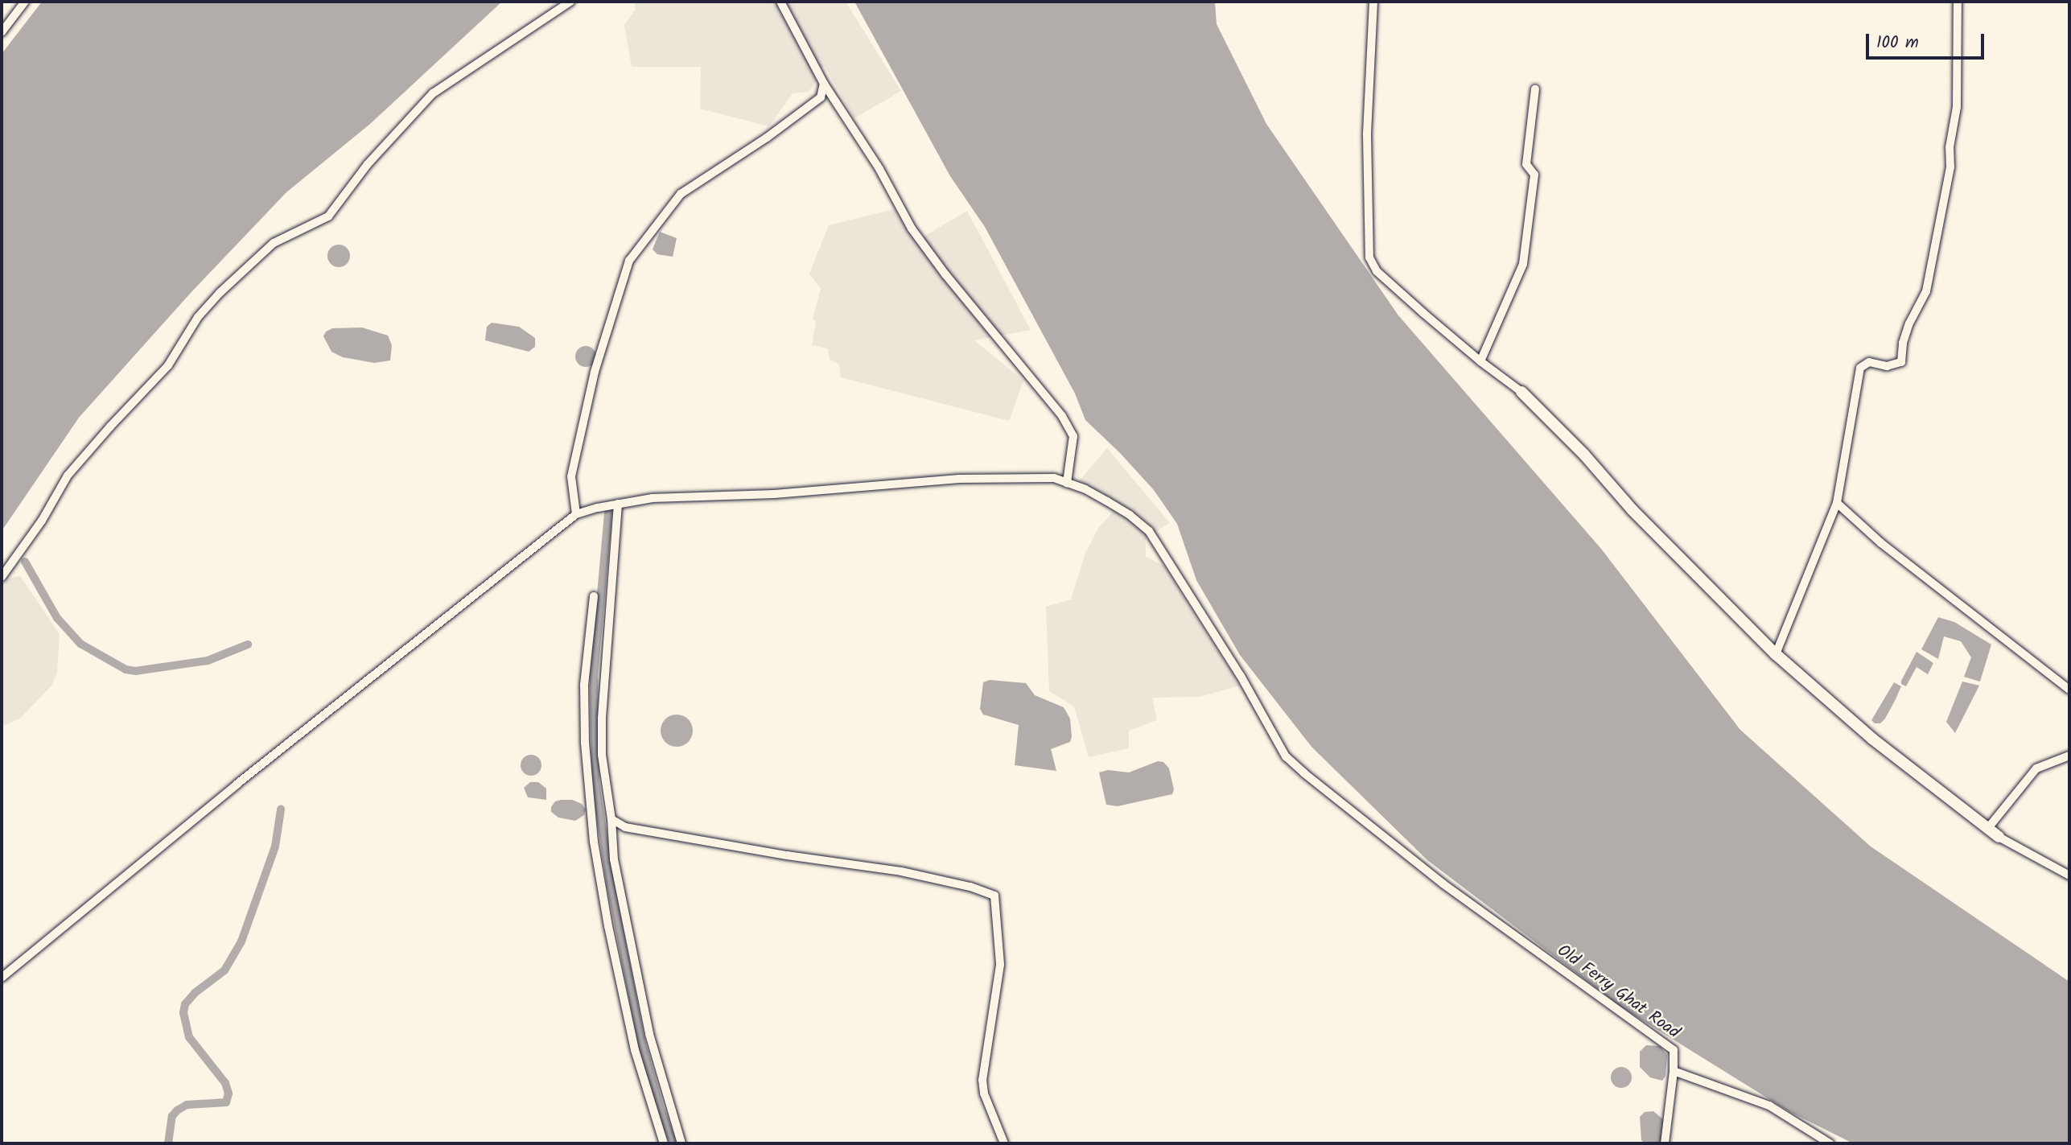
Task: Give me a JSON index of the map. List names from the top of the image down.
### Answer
{
  "streets": {
    "street": ["Old Ferry Ghat Road"]
  },
  "scale_bar": "100 m"
}
